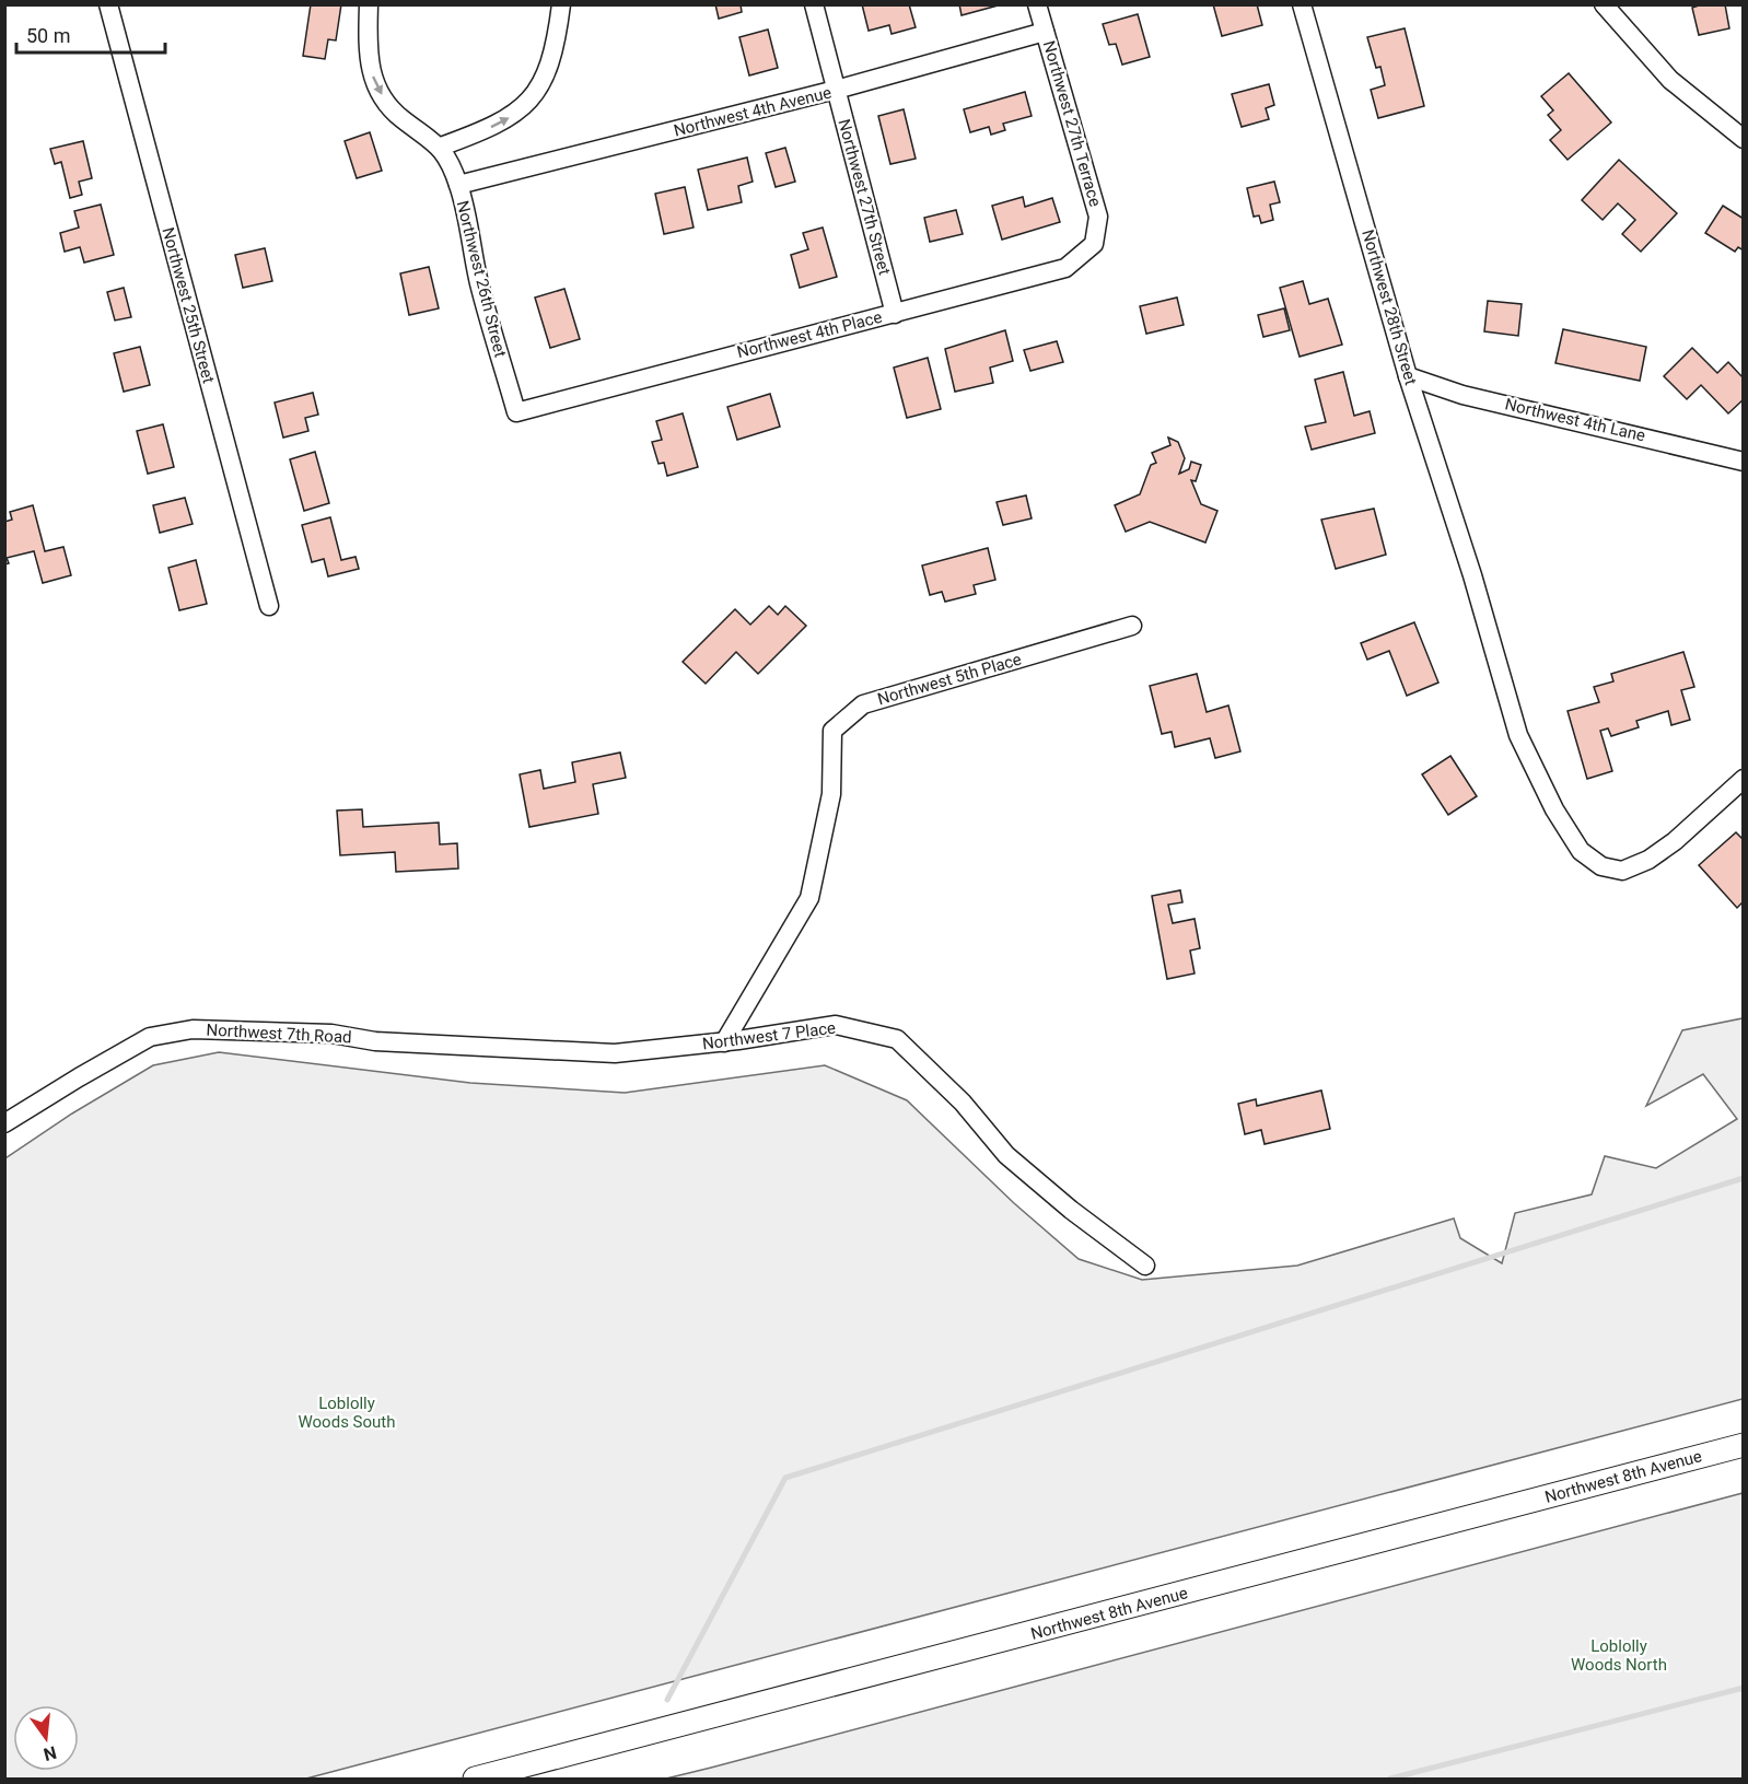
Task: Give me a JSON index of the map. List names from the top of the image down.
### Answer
{
  "streets": {
    "street": [
      "Northwest 4th Avenue",
      "Northwest 27th Terrace",
      "Northwest 27th Street",
      "Northwest 26th Street",
      "Northwest 25th Street",
      "Northwest 28th Street",
      "Northwest 4th Place",
      "Northwest 4th Lane",
      "Northwest 5th Place",
      "Northwest 7th Road",
      "Northwest 7 Place",
      "Northwest 8th Avenue"
    ]
  },
  "crossings": [
    ["Northwest 4th Avenue", "Northwest 27th Terrace"],
    ["Northwest 4th Avenue", "Northwest 27th Street"],
    ["Northwest 4th Avenue", "Northwest 26th Street"],
    ["Northwest 27th Terrace", "Northwest 4th Place"],
    ["Northwest 27th Street", "Northwest 4th Place"],
    ["Northwest 26th Street", "Northwest 4th Place"],
    ["Northwest 28th Street", "Northwest 4th Lane"],
    ["Northwest 5th Place", "Northwest 7 Place"],
    ["Northwest 7th Road", "Northwest 7 Place"]
  ],
  "parks": ["Loblolly Woods South", "Loblolly Woods North"],
  "scale_bar": "50 m",
  "north": "bottom"
}
